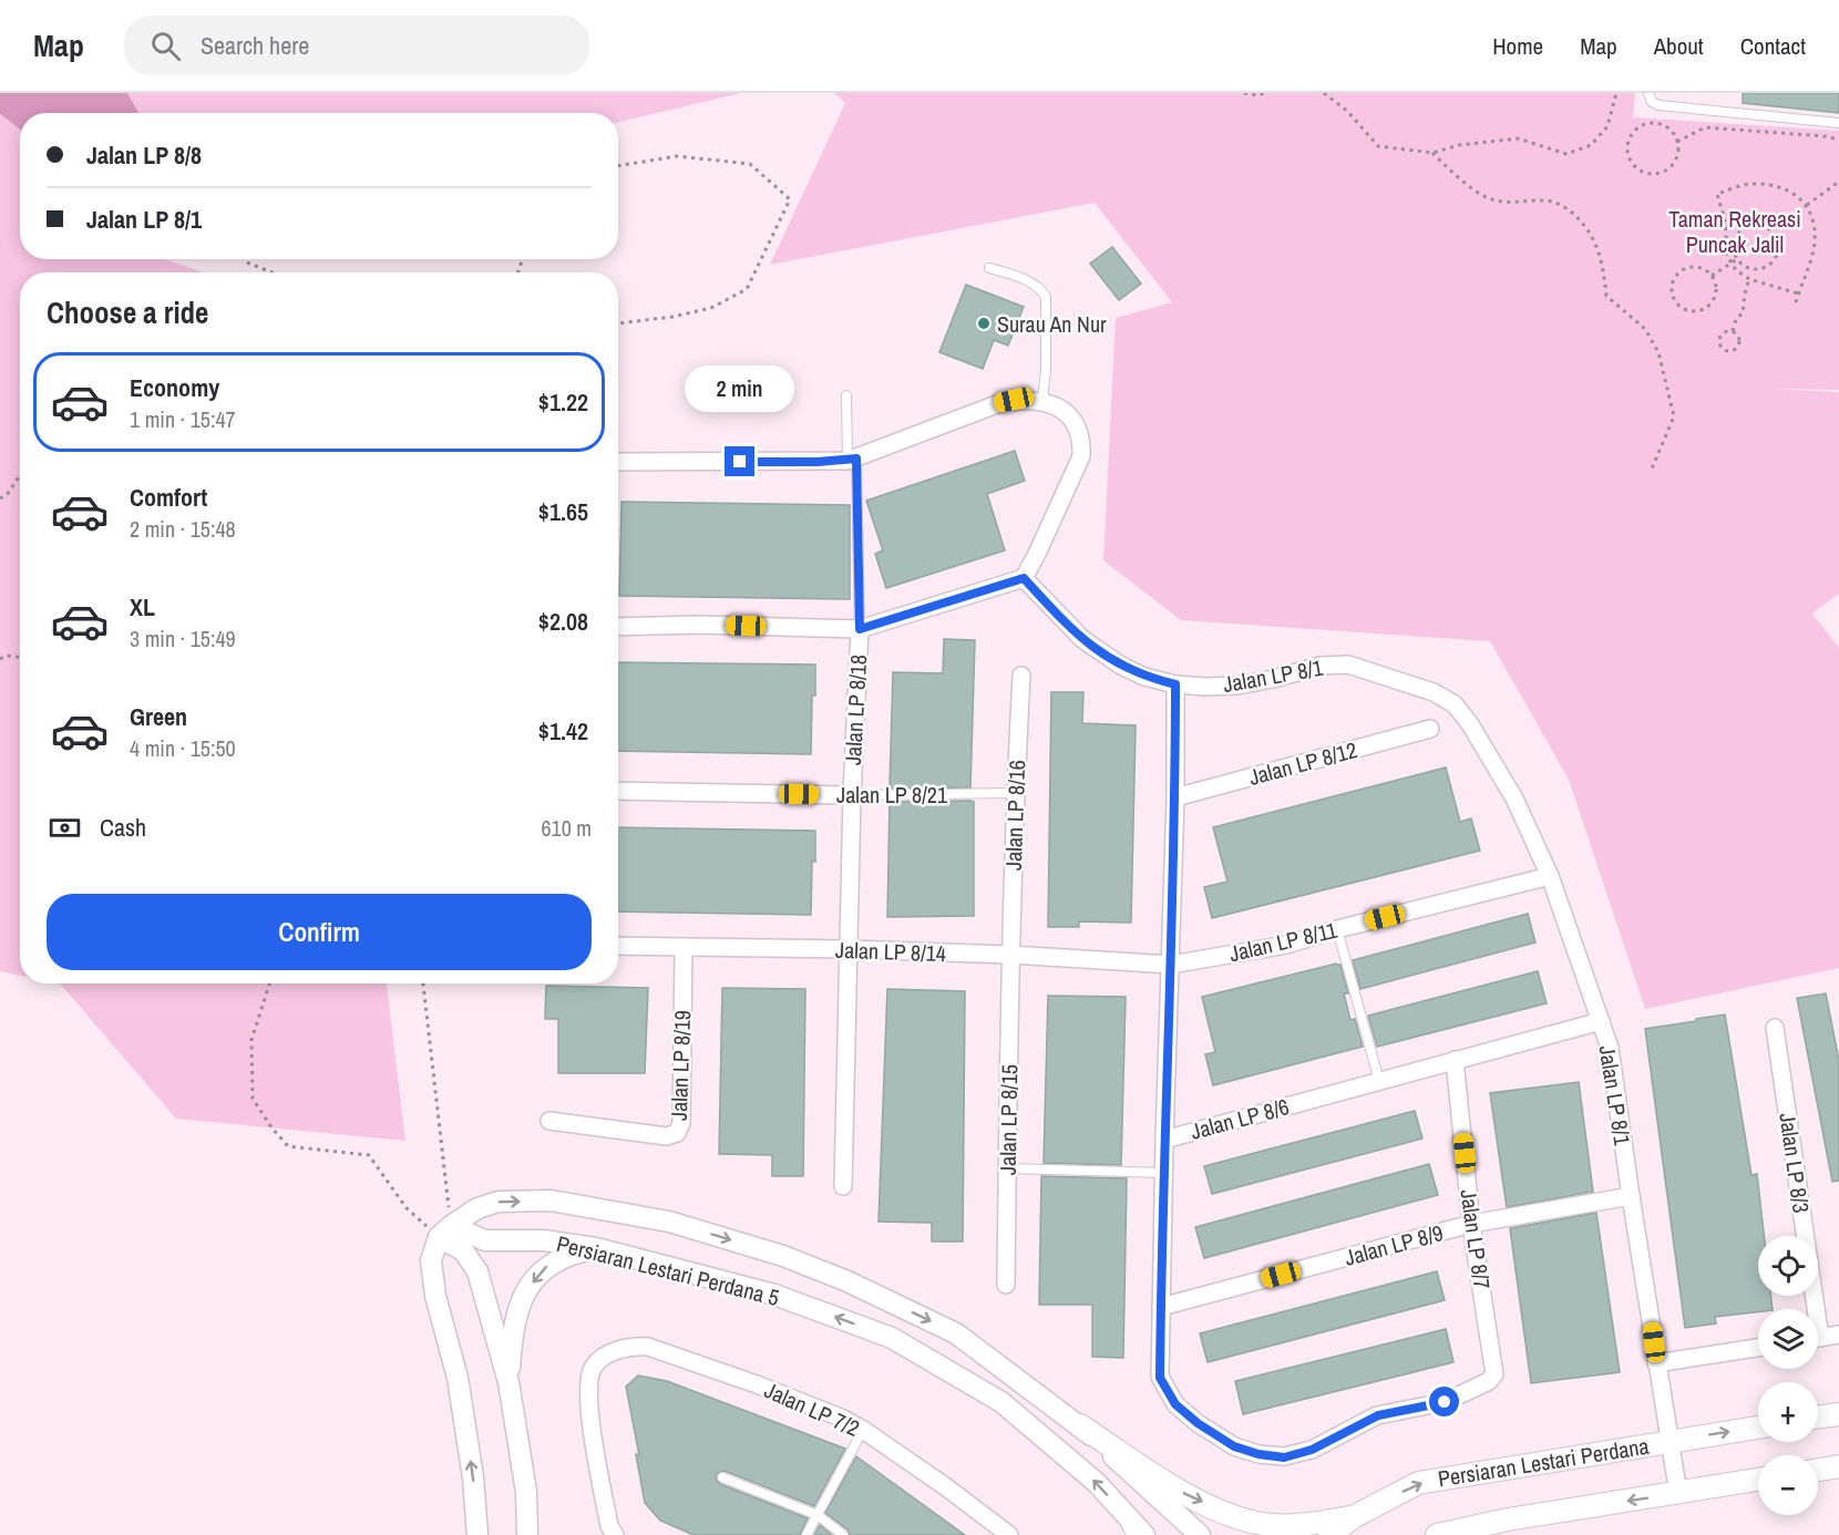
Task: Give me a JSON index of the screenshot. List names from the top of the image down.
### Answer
{
  "streets": {
    "main road": ["Persiaran Lestari Perdana"],
    "street": [
      "Jalan LP 8/1",
      "Jalan LP 8/18",
      "Jalan LP 8/12",
      "Jalan LP 8/21",
      "Jalan LP 8/16",
      "Jalan LP 8/11",
      "Jalan LP 8/14",
      "Jalan LP 8/19",
      "Jalan LP 8/6",
      "Jalan LP 8/15",
      "Jalan LP 8/3",
      "Jalan LP 8/7",
      "Jalan LP 8/9",
      "Persiaran Lestari Perdana 5",
      "Jalan LP 7/2"
    ]
  },
  "crossings": [
    ["Jalan LP 8/1", "Jalan LP 8/11"],
    ["Jalan LP 8/1", "Jalan LP 8/6"],
    ["Jalan LP 8/1", "Jalan LP 8/9"],
    ["Jalan LP 8/1", "Persiaran Lestari Perdana"],
    ["Jalan LP 8/18", "Jalan LP 8/21"],
    ["Jalan LP 8/18", "Jalan LP 8/14"],
    ["Jalan LP 8/12", "Jalan LP 8/6"],
    ["Jalan LP 8/21", "Jalan LP 8/16"],
    ["Jalan LP 8/16", "Jalan LP 8/14"],
    ["Jalan LP 8/16", "Jalan LP 8/15"],
    ["Jalan LP 8/11", "Jalan LP 8/14"],
    ["Jalan LP 8/11", "Jalan LP 8/6"],
    ["Jalan LP 8/14", "Jalan LP 8/19"],
    ["Jalan LP 8/14", "Jalan LP 8/6"],
    ["Jalan LP 8/14", "Jalan LP 8/15"],
    ["Jalan LP 8/6", "Jalan LP 8/7"],
    ["Jalan LP 8/7", "Jalan LP 8/9"]
  ],
  "parks": ["Taman Rekreasi Puncak Jalil"],
  "places": ["Surau An Nur"],
  "page": {
    "header": "Map",
    "search": "Search here",
    "nav": [
      "Home",
      "Map",
      "About",
      "Contact"
    ],
    "banner": ["Jalan LP 8/8", "Jalan LP 8/1"],
    "heading": "Choose a ride",
    "list": [
      {
        "name": "Economy",
        "note": "1 min · 15:47",
        "value": "$1.22"
      },
      {
        "name": "Comfort",
        "note": "2 min · 15:48",
        "value": "$1.65"
      },
      {
        "name": "XL",
        "note": "3 min · 15:49",
        "value": "$2.08"
      },
      {
        "name": "Green",
        "note": "4 min · 15:50",
        "value": "$1.42"
      }
    ],
    "bubble": "2 min",
    "pay": ["Cash", "610 m"],
    "buttons": "Confirm",
    "map_buttons": ["+", "−"]
  }
}
